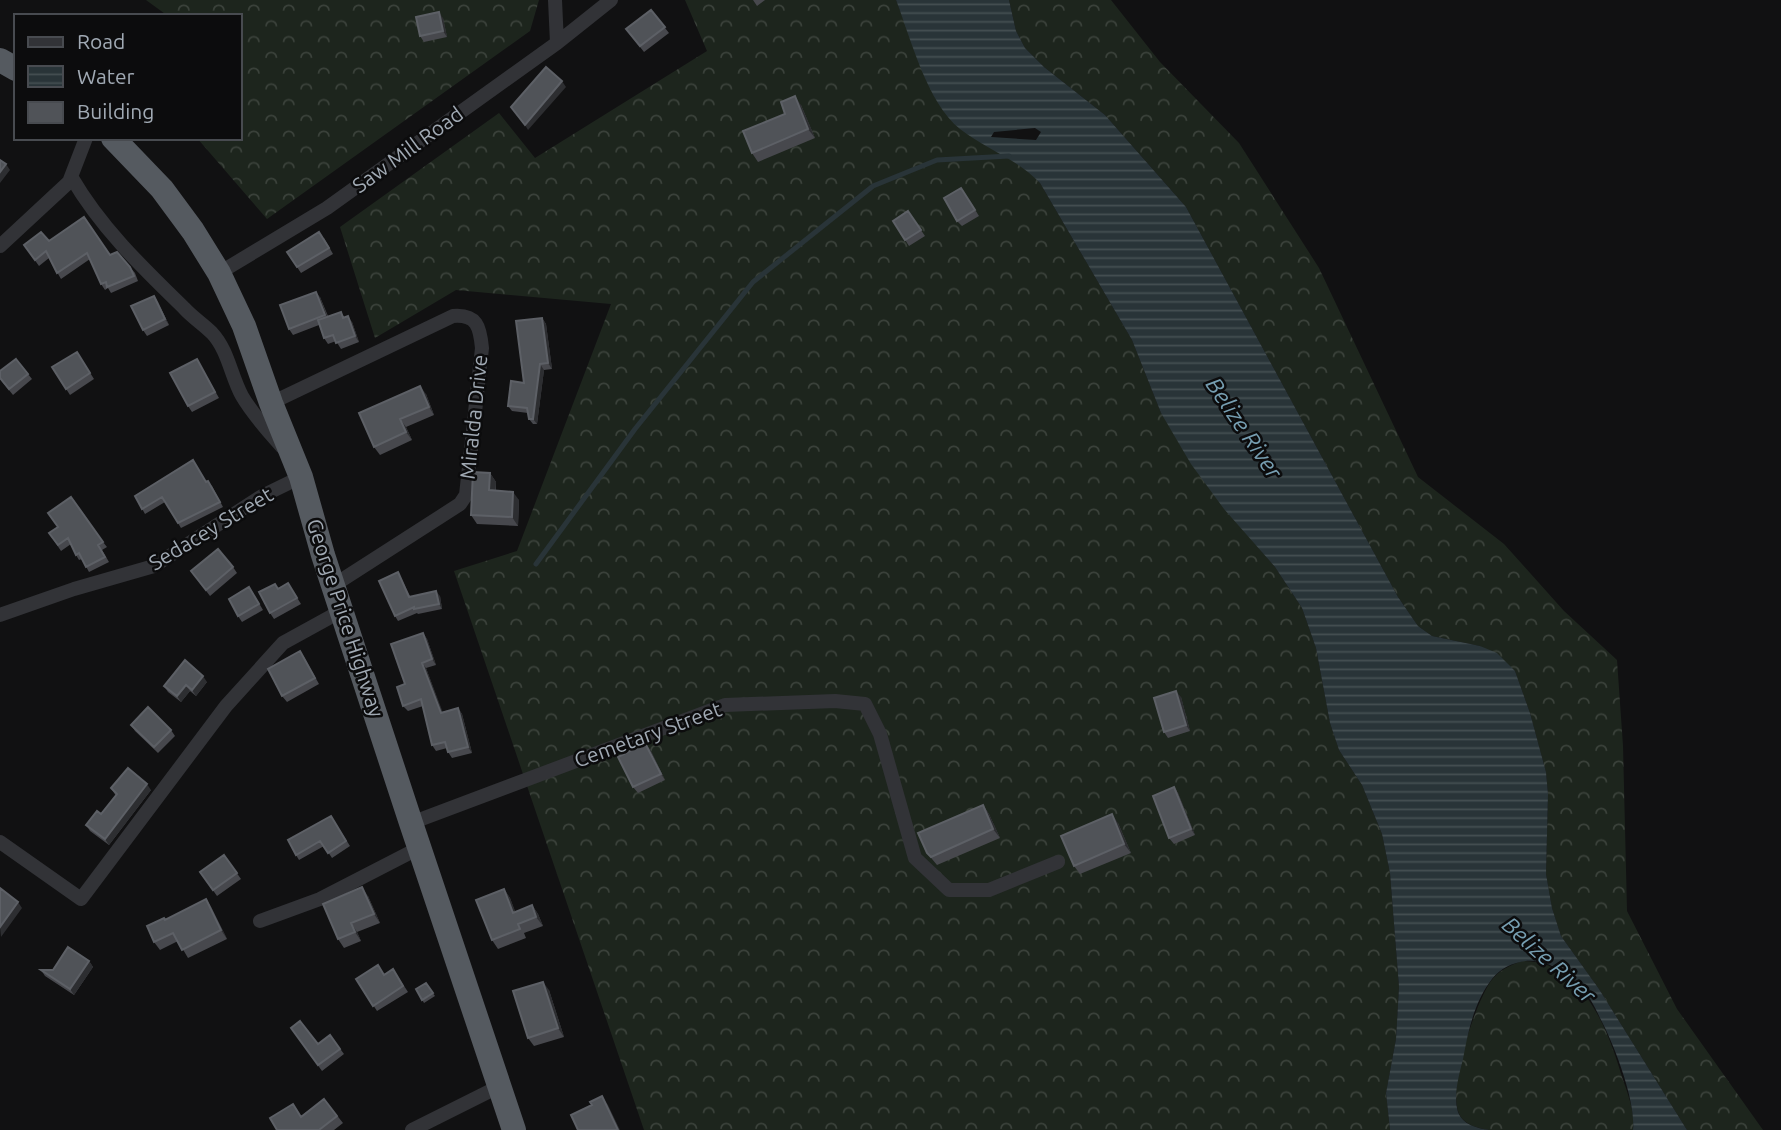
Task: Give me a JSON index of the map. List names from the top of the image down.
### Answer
{
  "streets": {
    "highway": ["George Price Highway"],
    "street": [
      "Saw Mill Road",
      "Miralda Drive",
      "Sedacey Street",
      "Cemetary Street"
    ]
  },
  "crossings": [
    ["Saw Mill Road", "George Price Highway"],
    ["Miralda Drive", "George Price Highway"],
    ["Sedacey Street", "George Price Highway"],
    ["George Price Highway", "Cemetary Street"]
  ],
  "water": ["Belize River"],
  "legend": ["Road", "Water", "Building"]
}
